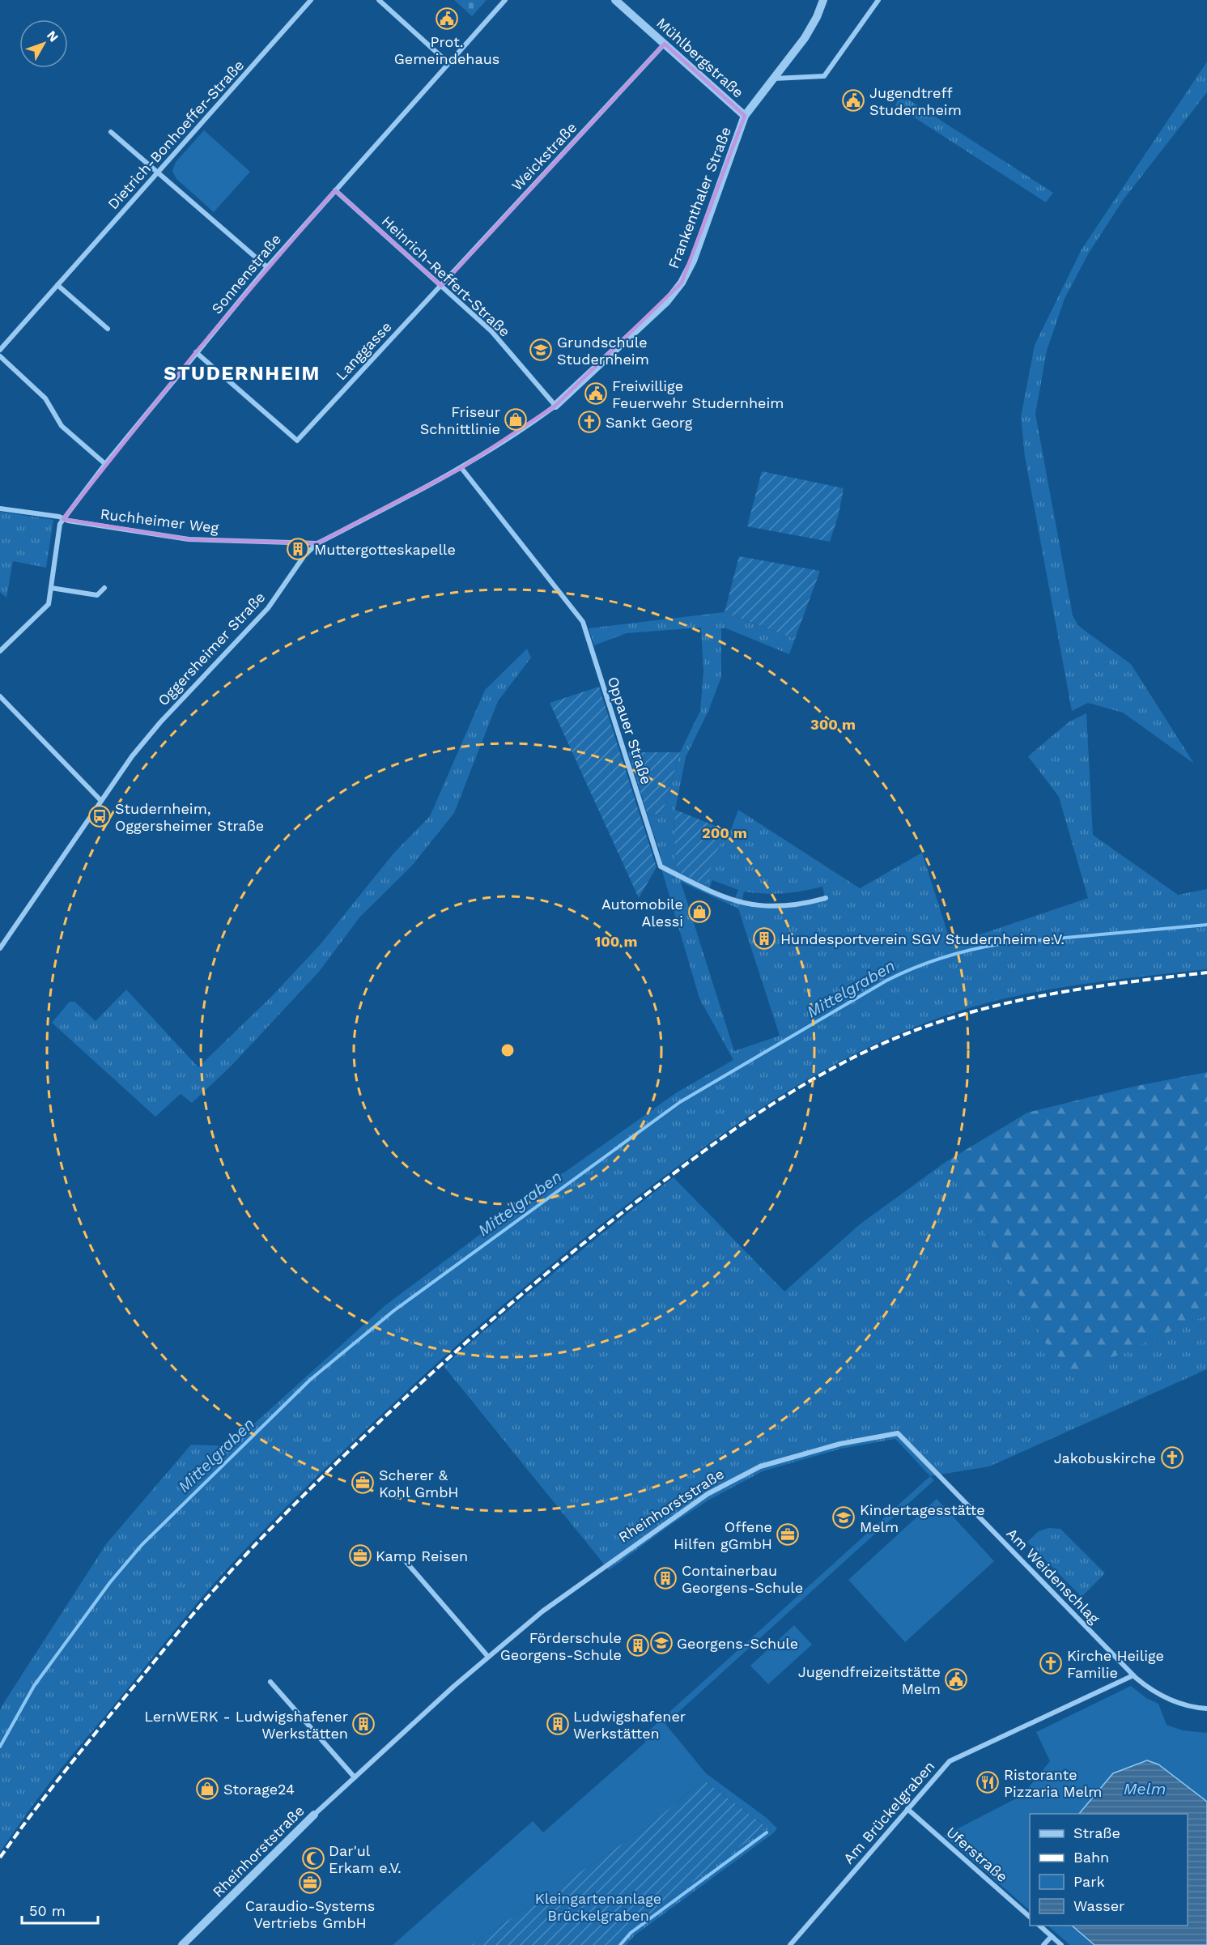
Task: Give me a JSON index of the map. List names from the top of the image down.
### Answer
{
  "streets": {
    "street": [
      "Mühlbergstraße",
      "Dietrich-Bonhoeffer-Straße",
      "Weickstraße",
      "Frankenthaler Straße",
      "Sonnenstraße",
      "Heinrich-Reffert-Straße",
      "Langgasse",
      "Ruchheimer Weg",
      "Oggersheimer Straße",
      "Oppauer Straße",
      "Rheinhorststraße",
      "Am Weidenschlag",
      "Am Brückelgraben",
      "Uferstraße"
    ]
  },
  "crossings": [
    ["Mühlbergstraße", "Weickstraße"],
    ["Mühlbergstraße", "Frankenthaler Straße"],
    ["Weickstraße", "Heinrich-Reffert-Straße"],
    ["Weickstraße", "Langgasse"],
    ["Frankenthaler Straße", "Heinrich-Reffert-Straße"],
    ["Frankenthaler Straße", "Oggersheimer Straße"],
    ["Sonnenstraße", "Heinrich-Reffert-Straße"],
    ["Sonnenstraße", "Langgasse"],
    ["Sonnenstraße", "Ruchheimer Weg"],
    ["Heinrich-Reffert-Straße", "Langgasse"],
    ["Heinrich-Reffert-Straße", "Oggersheimer Straße"],
    ["Ruchheimer Weg", "Oggersheimer Straße"],
    ["Oggersheimer Straße", "Oppauer Straße"],
    ["Rheinhorststraße", "Am Weidenschlag"],
    ["Am Weidenschlag", "Am Brückelgraben"],
    ["Am Brückelgraben", "Uferstraße"]
  ],
  "districts": ["STUDERNHEIM"],
  "water": ["Mittelgraben", "Melm"],
  "parks": ["Kleingartenanlage Brückelgraben"],
  "places": {
    "public building": [
      "Prot. Gemeindehaus",
      "Jugendtreff Studernheim",
      "Freiwillige Feuerwehr Studernheim",
      "Jugendfreizeitstätte Melm"
    ],
    "school or university": ["Grundschule Studernheim", "Kindertagesstätte Melm", "Georgens-Schule"],
    "shop": ["Friseur Schnittlinie", "Automobile Alessi", "Storage24"],
    "church": ["Sankt Georg", "Jakobuskirche", "Kirche Heilige Familie"],
    "building": [
      "Muttergotteskapelle",
      "Hundesportverein SGV Studernheim e.V.",
      "Containerbau Georgens-Schule",
      "Förderschule Georgens-Schule",
      "LernWERK - Ludwigshafener Werkstätten",
      "Ludwigshafener Werkstätten"
    ],
    "bus stop": ["Studernheim, Oggersheimer Straße"],
    "office": [
      "Scherer & Kohl GmbH",
      "Offene Hilfen gGmbH",
      "Kamp Reisen",
      "Caraudio-Systems Vertriebs GmbH"
    ],
    "restaurant": ["Ristorante Pizzaria Melm"],
    "mosque": ["Dar'ul Erkam e.V."]
  },
  "legend": [
    "Straße",
    "Bahn",
    "Park",
    "Wasser"
  ],
  "scale_bar": "50 m",
  "north": "top right",
  "rings": ["300 m", "200 m", "100 m"]
}
